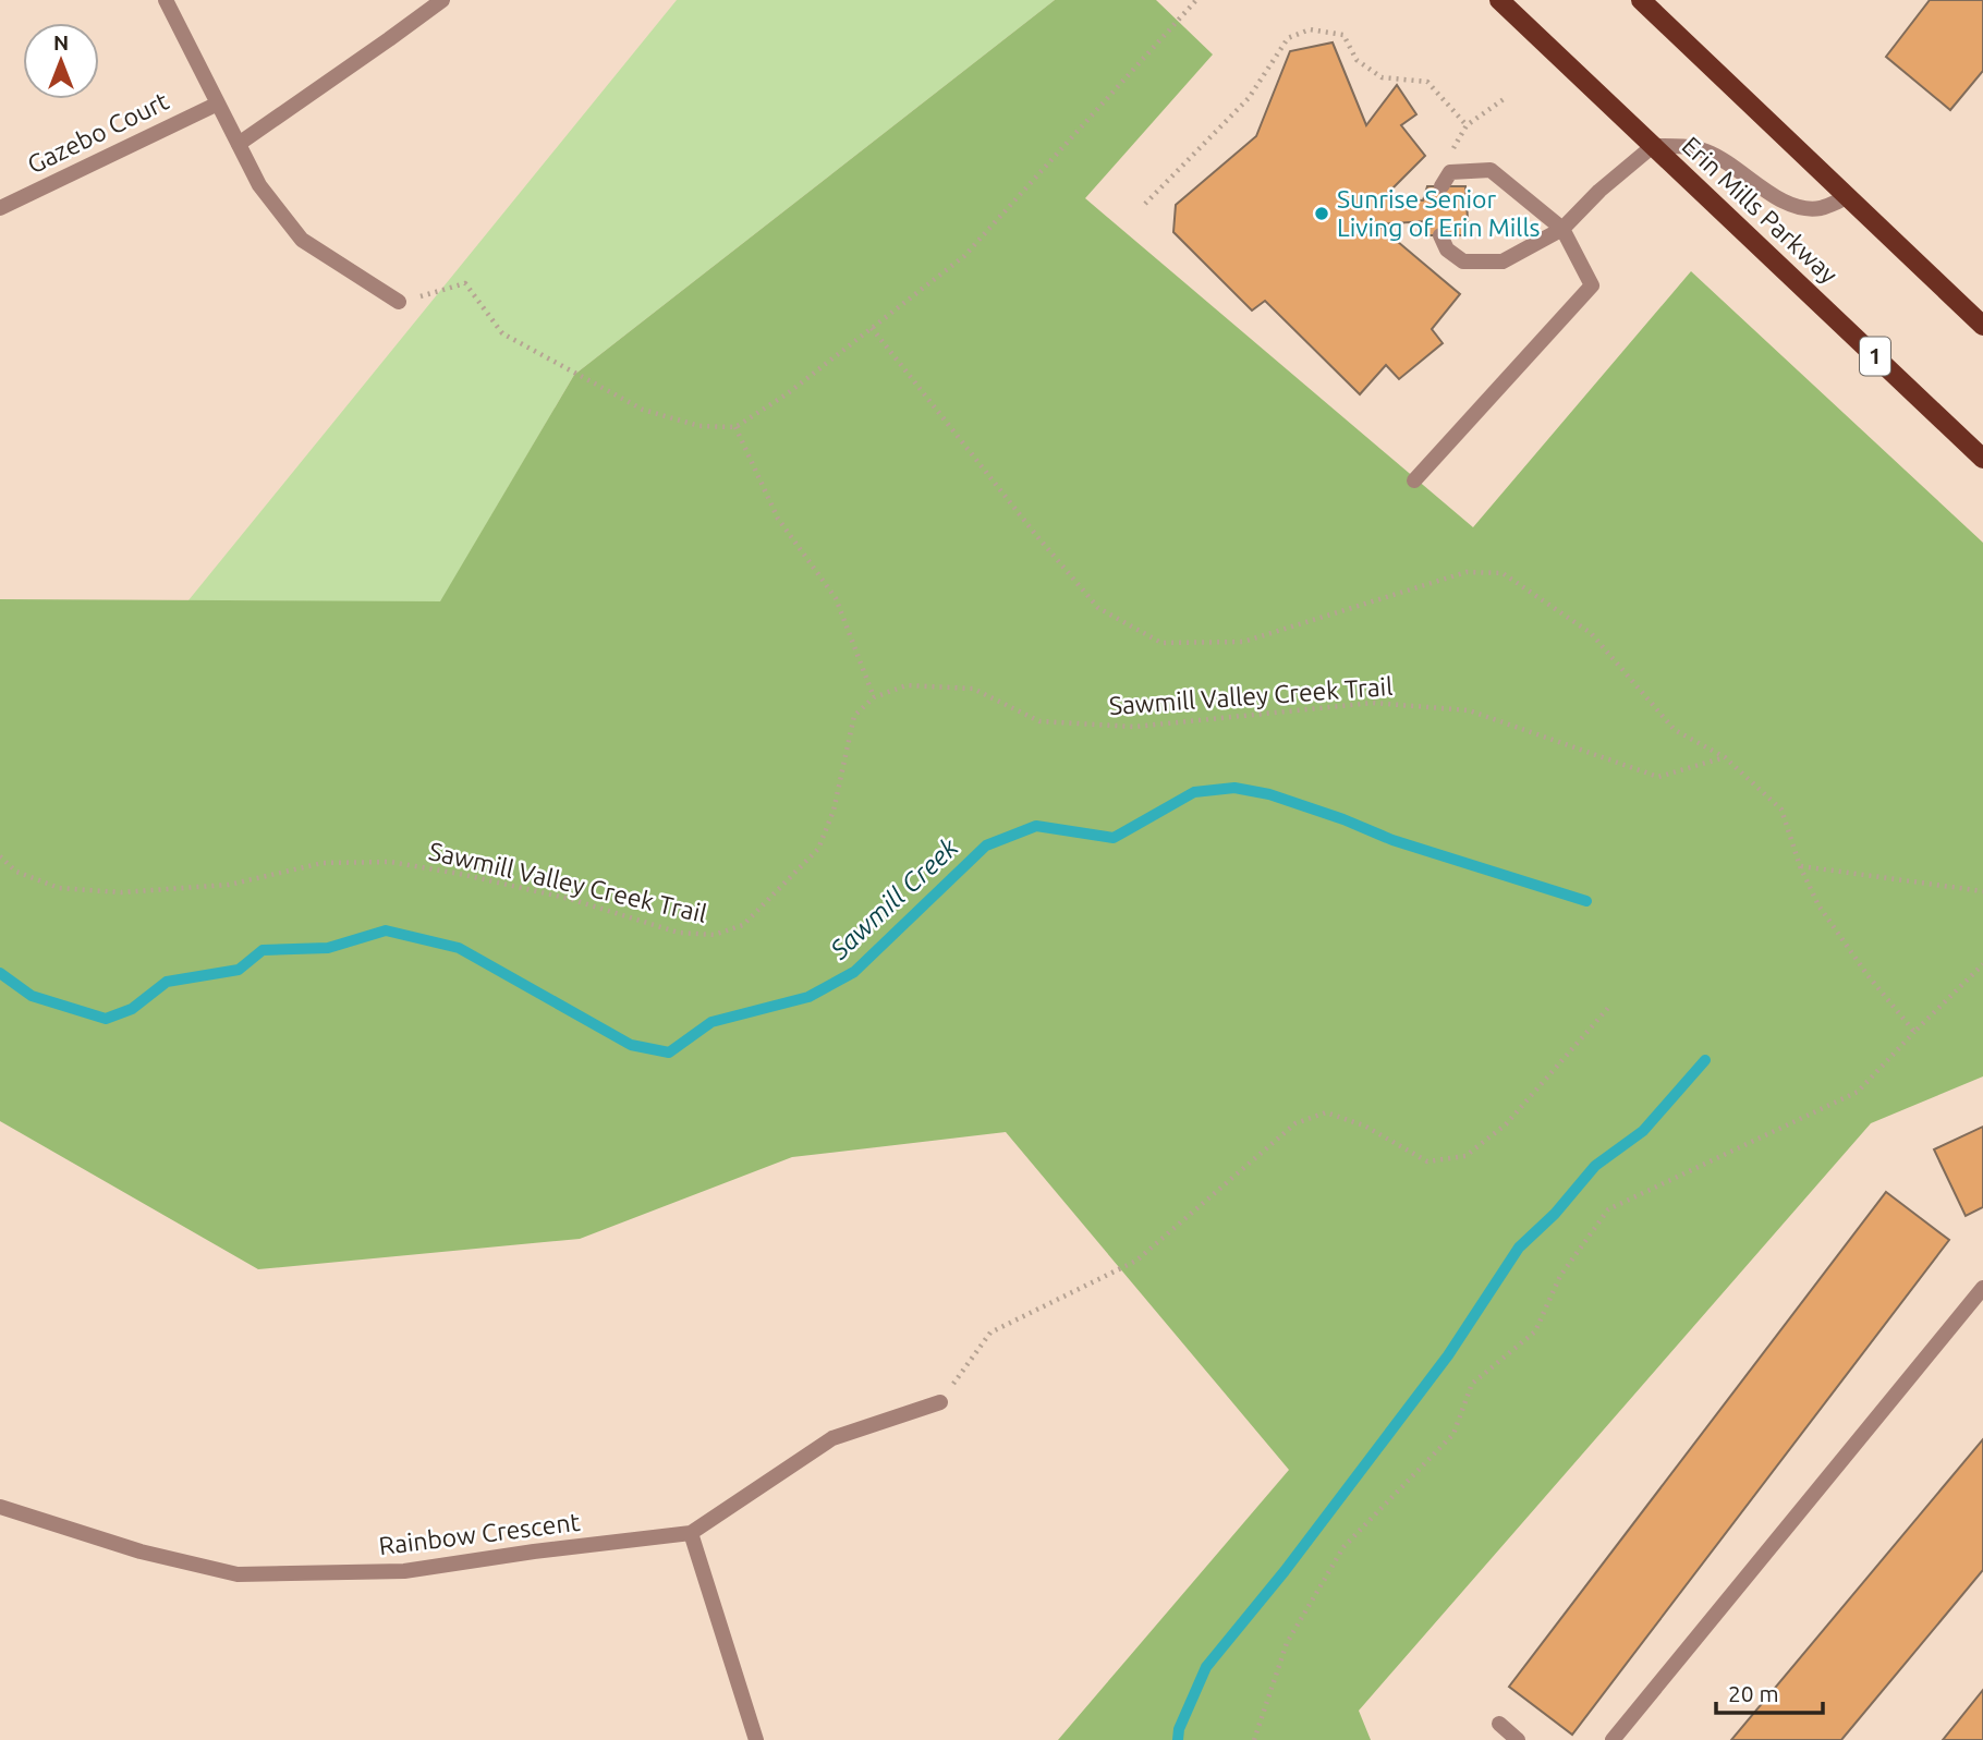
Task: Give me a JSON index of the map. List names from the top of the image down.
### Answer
{
  "streets": {
    "main road": ["Erin Mills Parkway", "1"],
    "street": ["Gazebo Court", "Rainbow Crescent"],
    "path": ["Sawmill Valley Creek Trail"]
  },
  "water": ["Sawmill Creek"],
  "places": ["Sunrise Senior Living of Erin Mills"],
  "scale_bar": "20 m",
  "north": "top"
}
